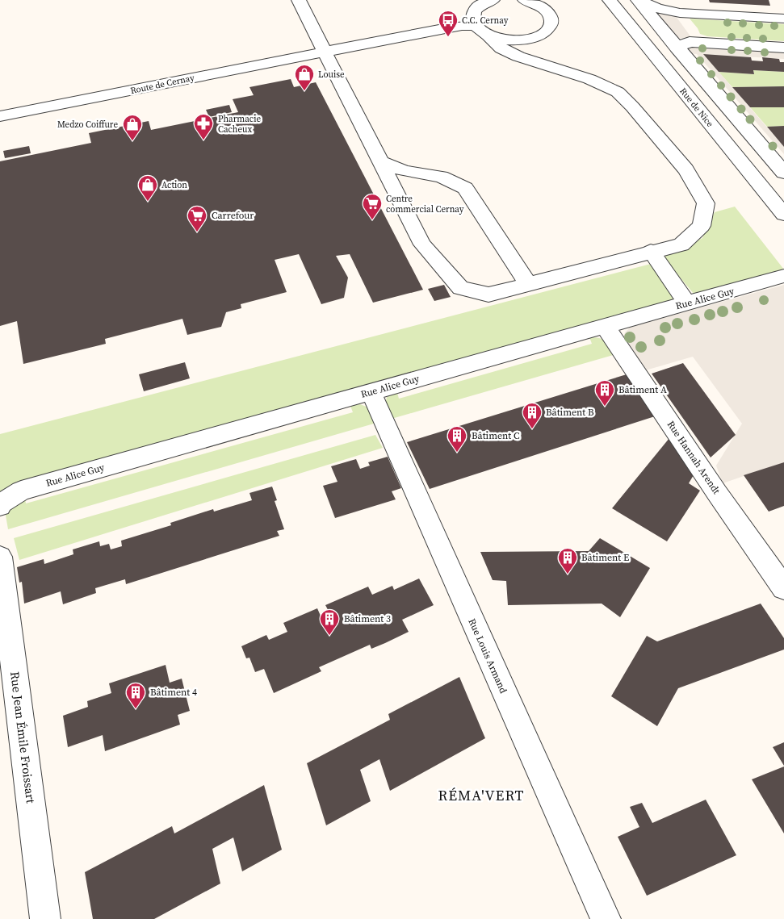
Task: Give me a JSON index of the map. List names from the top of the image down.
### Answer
{
  "streets": {
    "street": [
      "Route de Cernay",
      "Rue de Nice",
      "Rue Alice Guy",
      "Rue Hannah Arendt",
      "Rue Louis Armand",
      "Rue Jean Émile Froissart"
    ]
  },
  "crossings": [
    ["Rue Alice Guy", "Rue Hannah Arendt"],
    ["Rue Alice Guy", "Rue Louis Armand"]
  ],
  "districts": ["RÉMA'VERT"],
  "places": {
    "bus stop": ["C.C. Cernay"],
    "shop": ["Louise", "Medzo Coiffure", "Action"],
    "pharmacy": ["Pharmacie Cacheux"],
    "supermarket": ["Centre commercial Cernay", "Carrefour"],
    "building": [
      "Bâtiment A",
      "Bâtiment B",
      "Bâtiment C",
      "Bâtiment E",
      "Bâtiment 3",
      "Bâtiment 4"
    ]
  }
}
